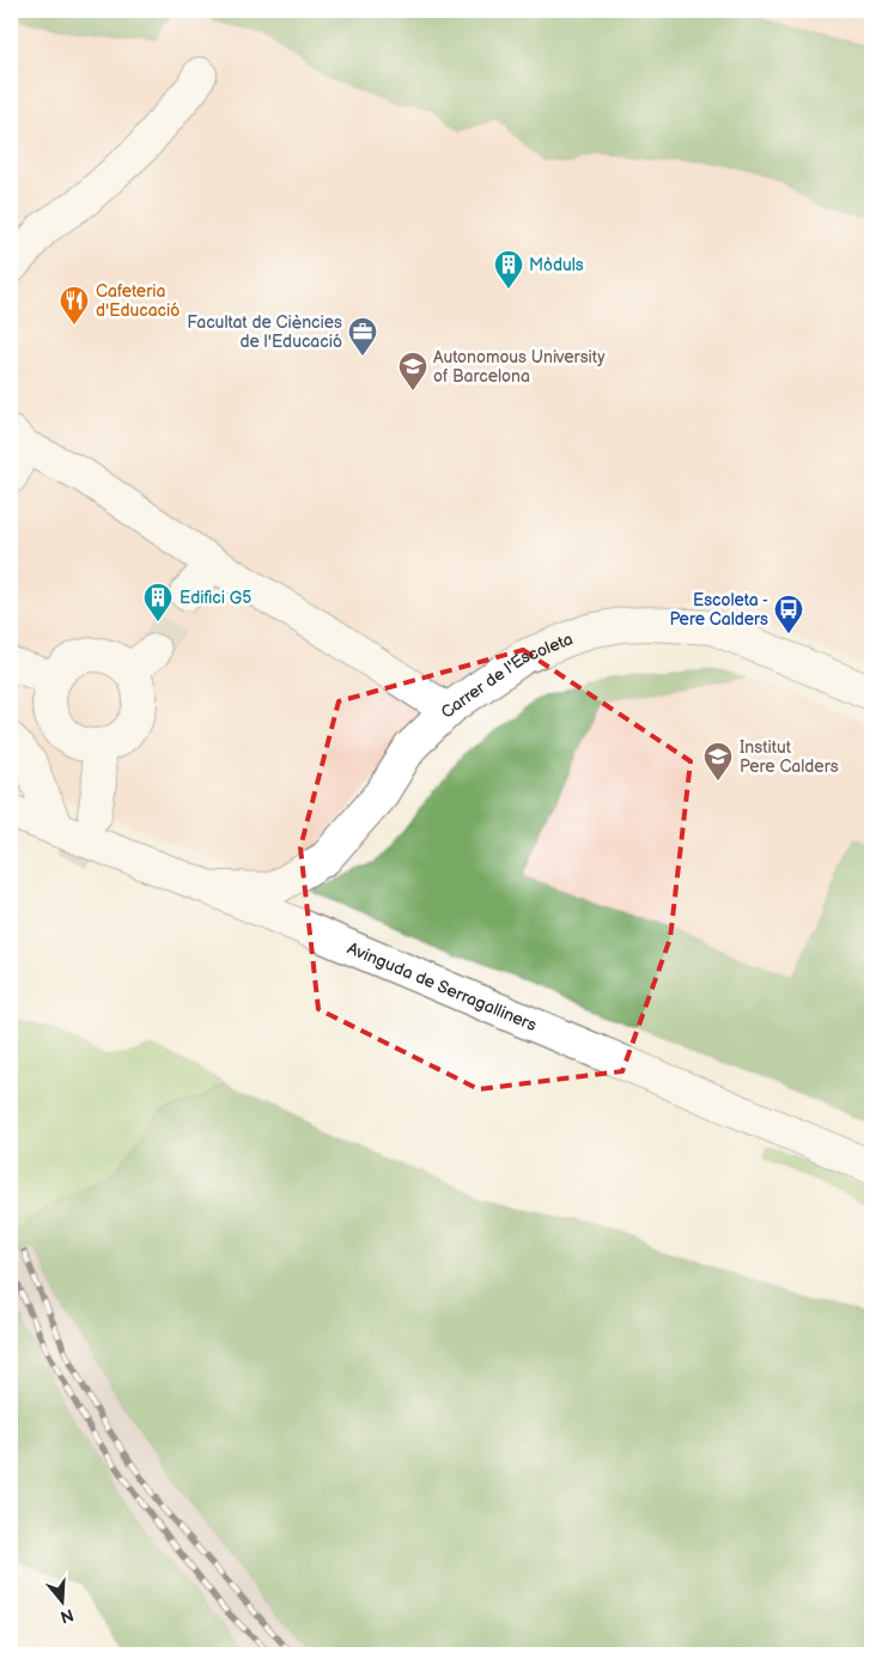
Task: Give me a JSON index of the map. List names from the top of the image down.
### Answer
{
  "streets": {
    "street": ["Carrer de l'Escoleta", "Avinguda de Serragalliners"]
  },
  "crossings": [
    ["Carrer de l'Escoleta", "Avinguda de Serragalliners"]
  ],
  "places": {
    "building": ["Mòduls", "Edifici G5"],
    "restaurant": ["Cafeteria d'Educació"],
    "office": ["Facultat de Ciències de l'Educació"],
    "school or university": ["Autonomous University of Barcelona", "Institut Pere Calders"],
    "bus stop": ["Escoleta - Pere Calders"]
  },
  "north": "bottom"
}
